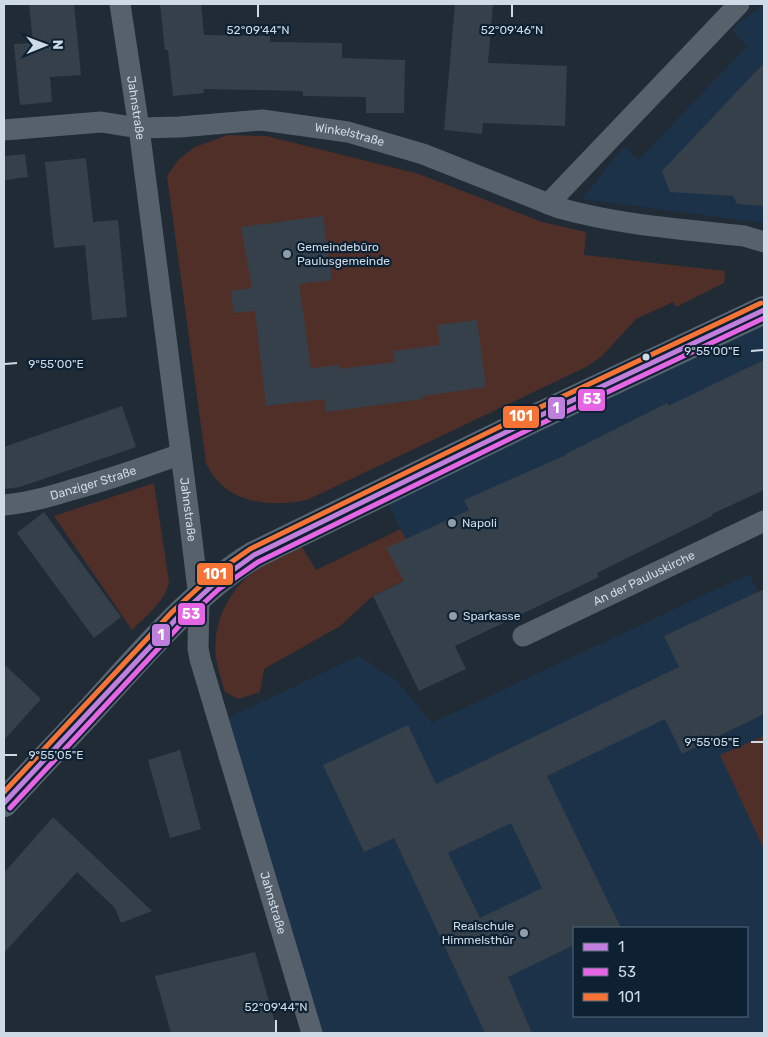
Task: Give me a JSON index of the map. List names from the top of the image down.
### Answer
{
  "streets": {
    "street": [
      "Jahnstraße",
      "Winkelstraße",
      "Danziger Straße",
      "An der Pauluskirche"
    ]
  },
  "crossings": [
    ["Jahnstraße", "Winkelstraße"],
    ["Jahnstraße", "Danziger Straße"]
  ],
  "places": [
    "Gemeindebüro Paulusgemeinde",
    "Napoli",
    "Sparkasse",
    "Realschule Himmelsthür"
  ],
  "lines": ["transit line 101", "transit line 1", "transit line 53"],
  "legend": ["1", "53", "101"],
  "north": "right",
  "coordinates": [
    "52°09'44\"N",
    "52°09'46\"N",
    "9°55'00\"E",
    "9°55'05\"E"
  ]
}
